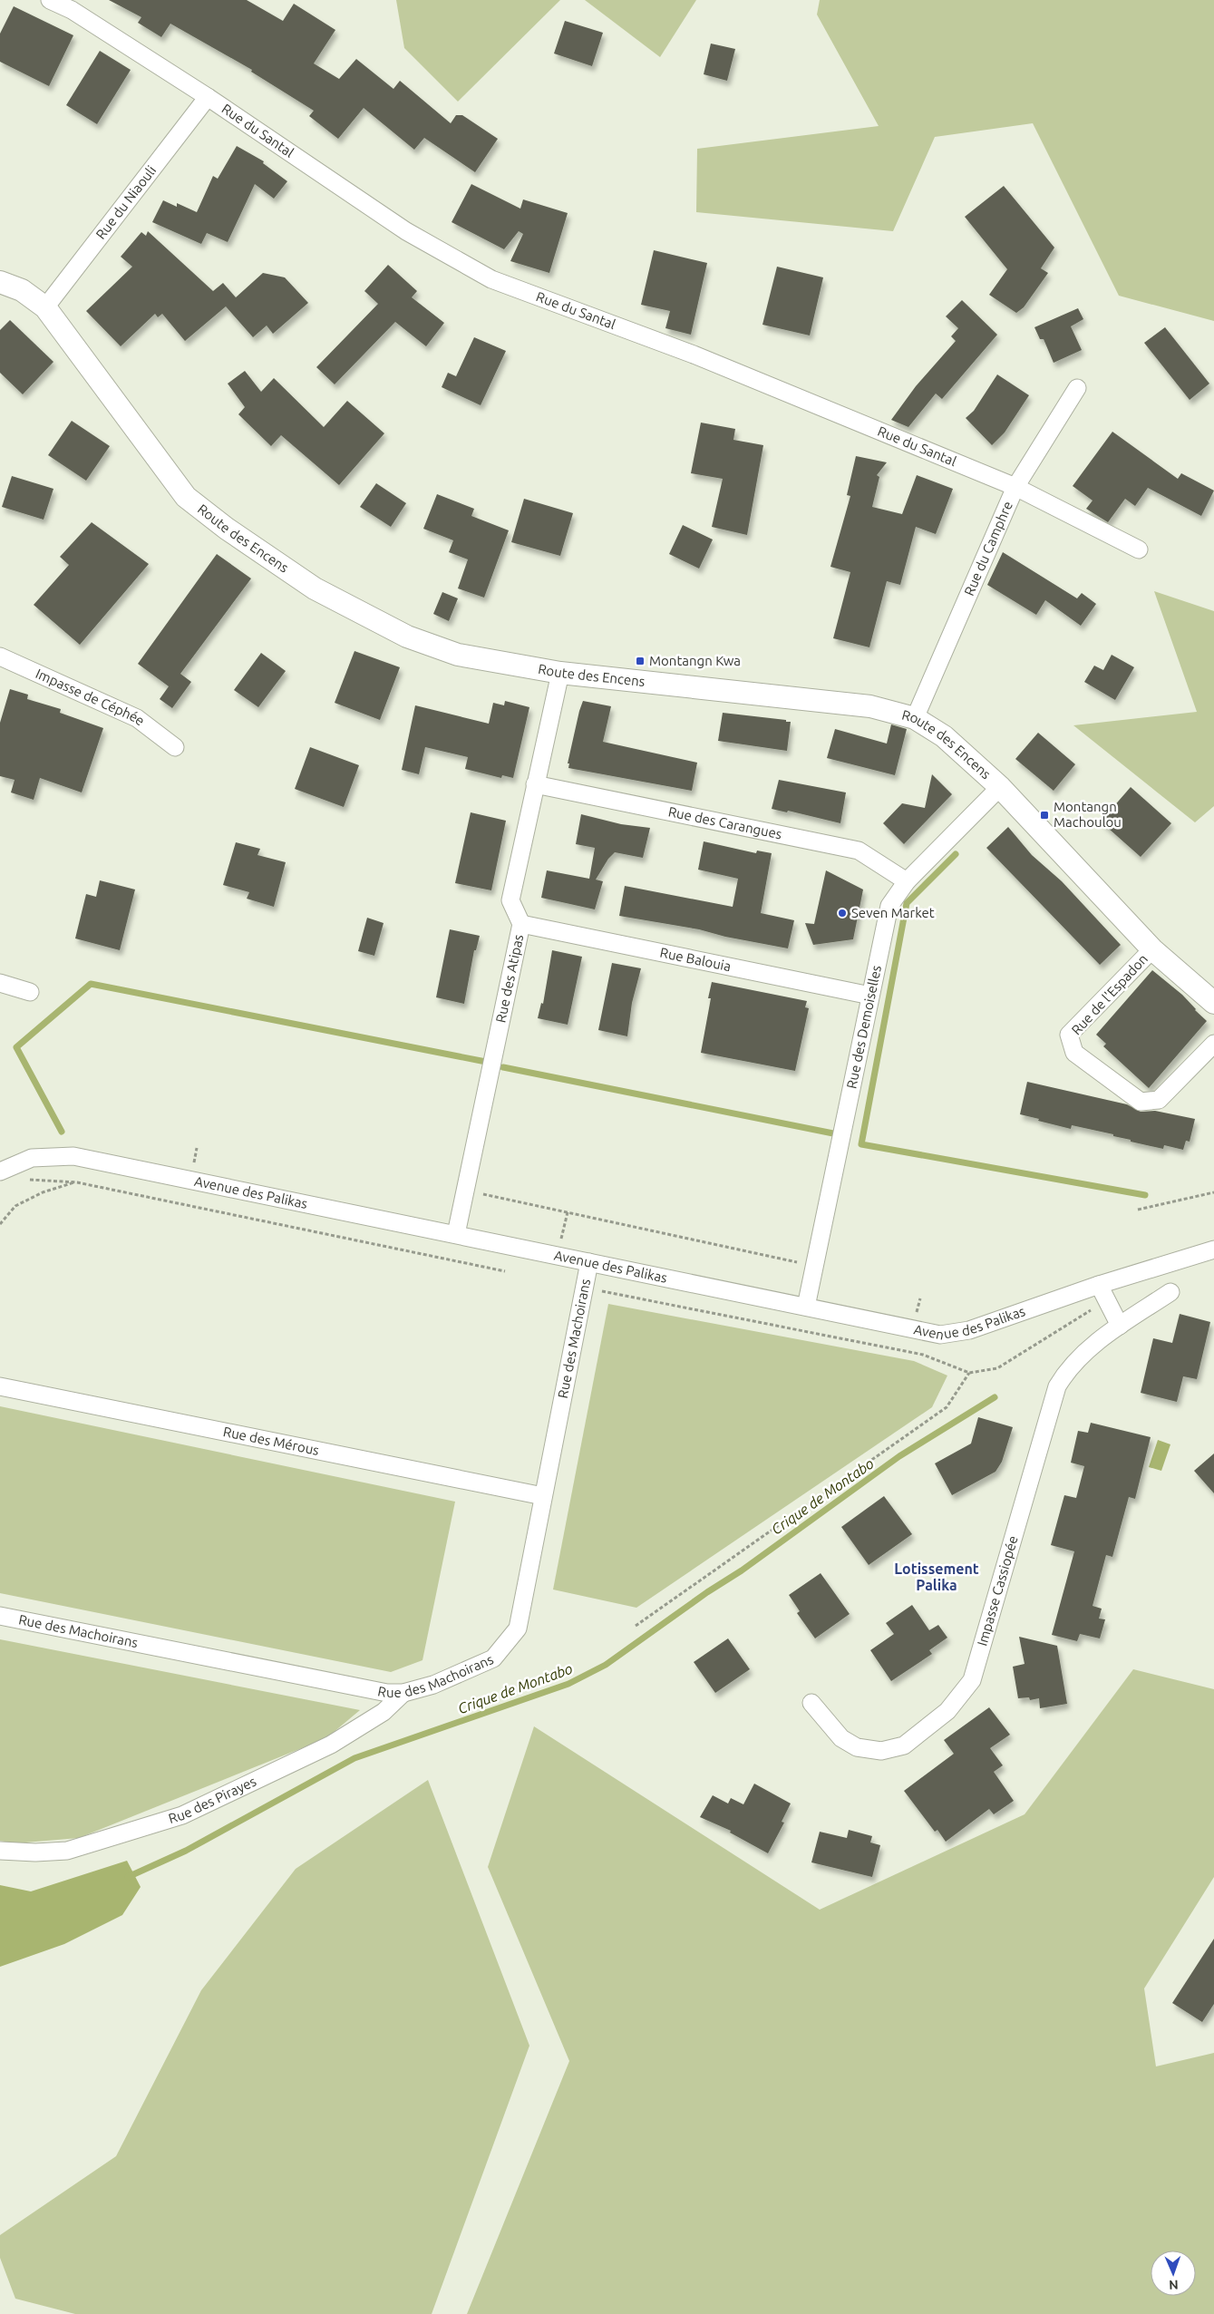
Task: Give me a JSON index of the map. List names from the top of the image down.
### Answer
{
  "streets": {
    "street": [
      "Rue du Santal",
      "Rue du Niaouli",
      "Route des Encens",
      "Rue du Camphre",
      "Impasse de Céphée",
      "Rue des Carangues",
      "Rue Balouia",
      "Rue des Atipas",
      "Rue de l'Espadon",
      "Rue des Demoiselles",
      "Avenue des Palikas",
      "Rue des Machoirans",
      "Rue des Mérous",
      "Impasse Cassiopée",
      "Rue des Pirayes"
    ]
  },
  "crossings": [
    ["Rue du Santal", "Rue du Niaouli"],
    ["Rue du Santal", "Rue du Camphre"],
    ["Rue du Niaouli", "Route des Encens"],
    ["Route des Encens", "Rue du Camphre"],
    ["Route des Encens", "Rue des Atipas"],
    ["Route des Encens", "Rue de l'Espadon"],
    ["Route des Encens", "Rue des Demoiselles"],
    ["Rue des Carangues", "Rue des Atipas"],
    ["Rue des Carangues", "Rue des Demoiselles"],
    ["Rue Balouia", "Rue des Atipas"],
    ["Rue Balouia", "Rue des Demoiselles"],
    ["Rue des Atipas", "Avenue des Palikas"],
    ["Rue des Demoiselles", "Avenue des Palikas"],
    ["Avenue des Palikas", "Rue des Machoirans"],
    ["Rue des Machoirans", "Rue des Mérous"],
    ["Rue des Machoirans", "Rue des Pirayes"]
  ],
  "districts": ["Lotissement Palika"],
  "water": ["Crique de Montabo"],
  "places": {
    "transit": ["Montangn Kwa", "Montangn Machoulou"],
    "other": ["Seven Market"]
  },
  "north": "bottom"
}
